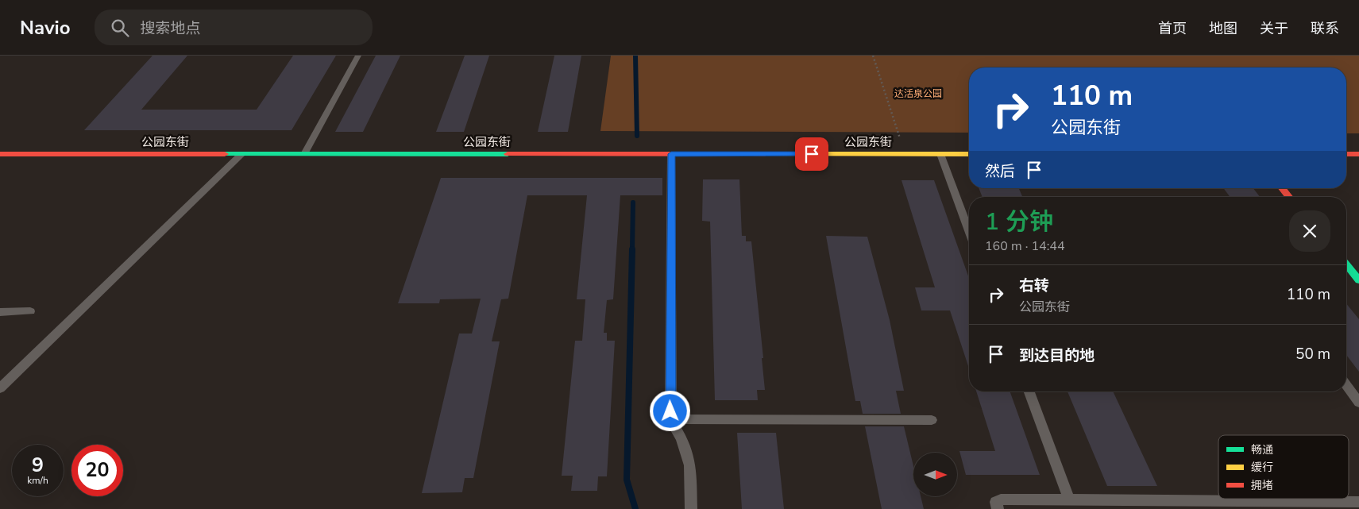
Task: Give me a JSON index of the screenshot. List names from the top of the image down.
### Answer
{
  "streets": {
    "street": ["公园东街"]
  },
  "parks": ["达活泉公园"],
  "legend": ["畅通", "缓行", "拥堵"],
  "north": "right",
  "page": {
    "header": "Navio",
    "search": "搜索地点",
    "nav": [
      "首页",
      "地图",
      "关于",
      "联系"
    ],
    "turn": ["110 m", "公园东街"],
    "then": "然后",
    "heading": ["1 分钟", "160 m · 14:44"],
    "list": [
      {
        "name": "右转",
        "note": "公园东街",
        "value": "110 m"
      },
      {
        "name": "到达目的地",
        "value": "50 m"
      }
    ],
    "speed": "9 km/h",
    "limit": "20"
  }
}
